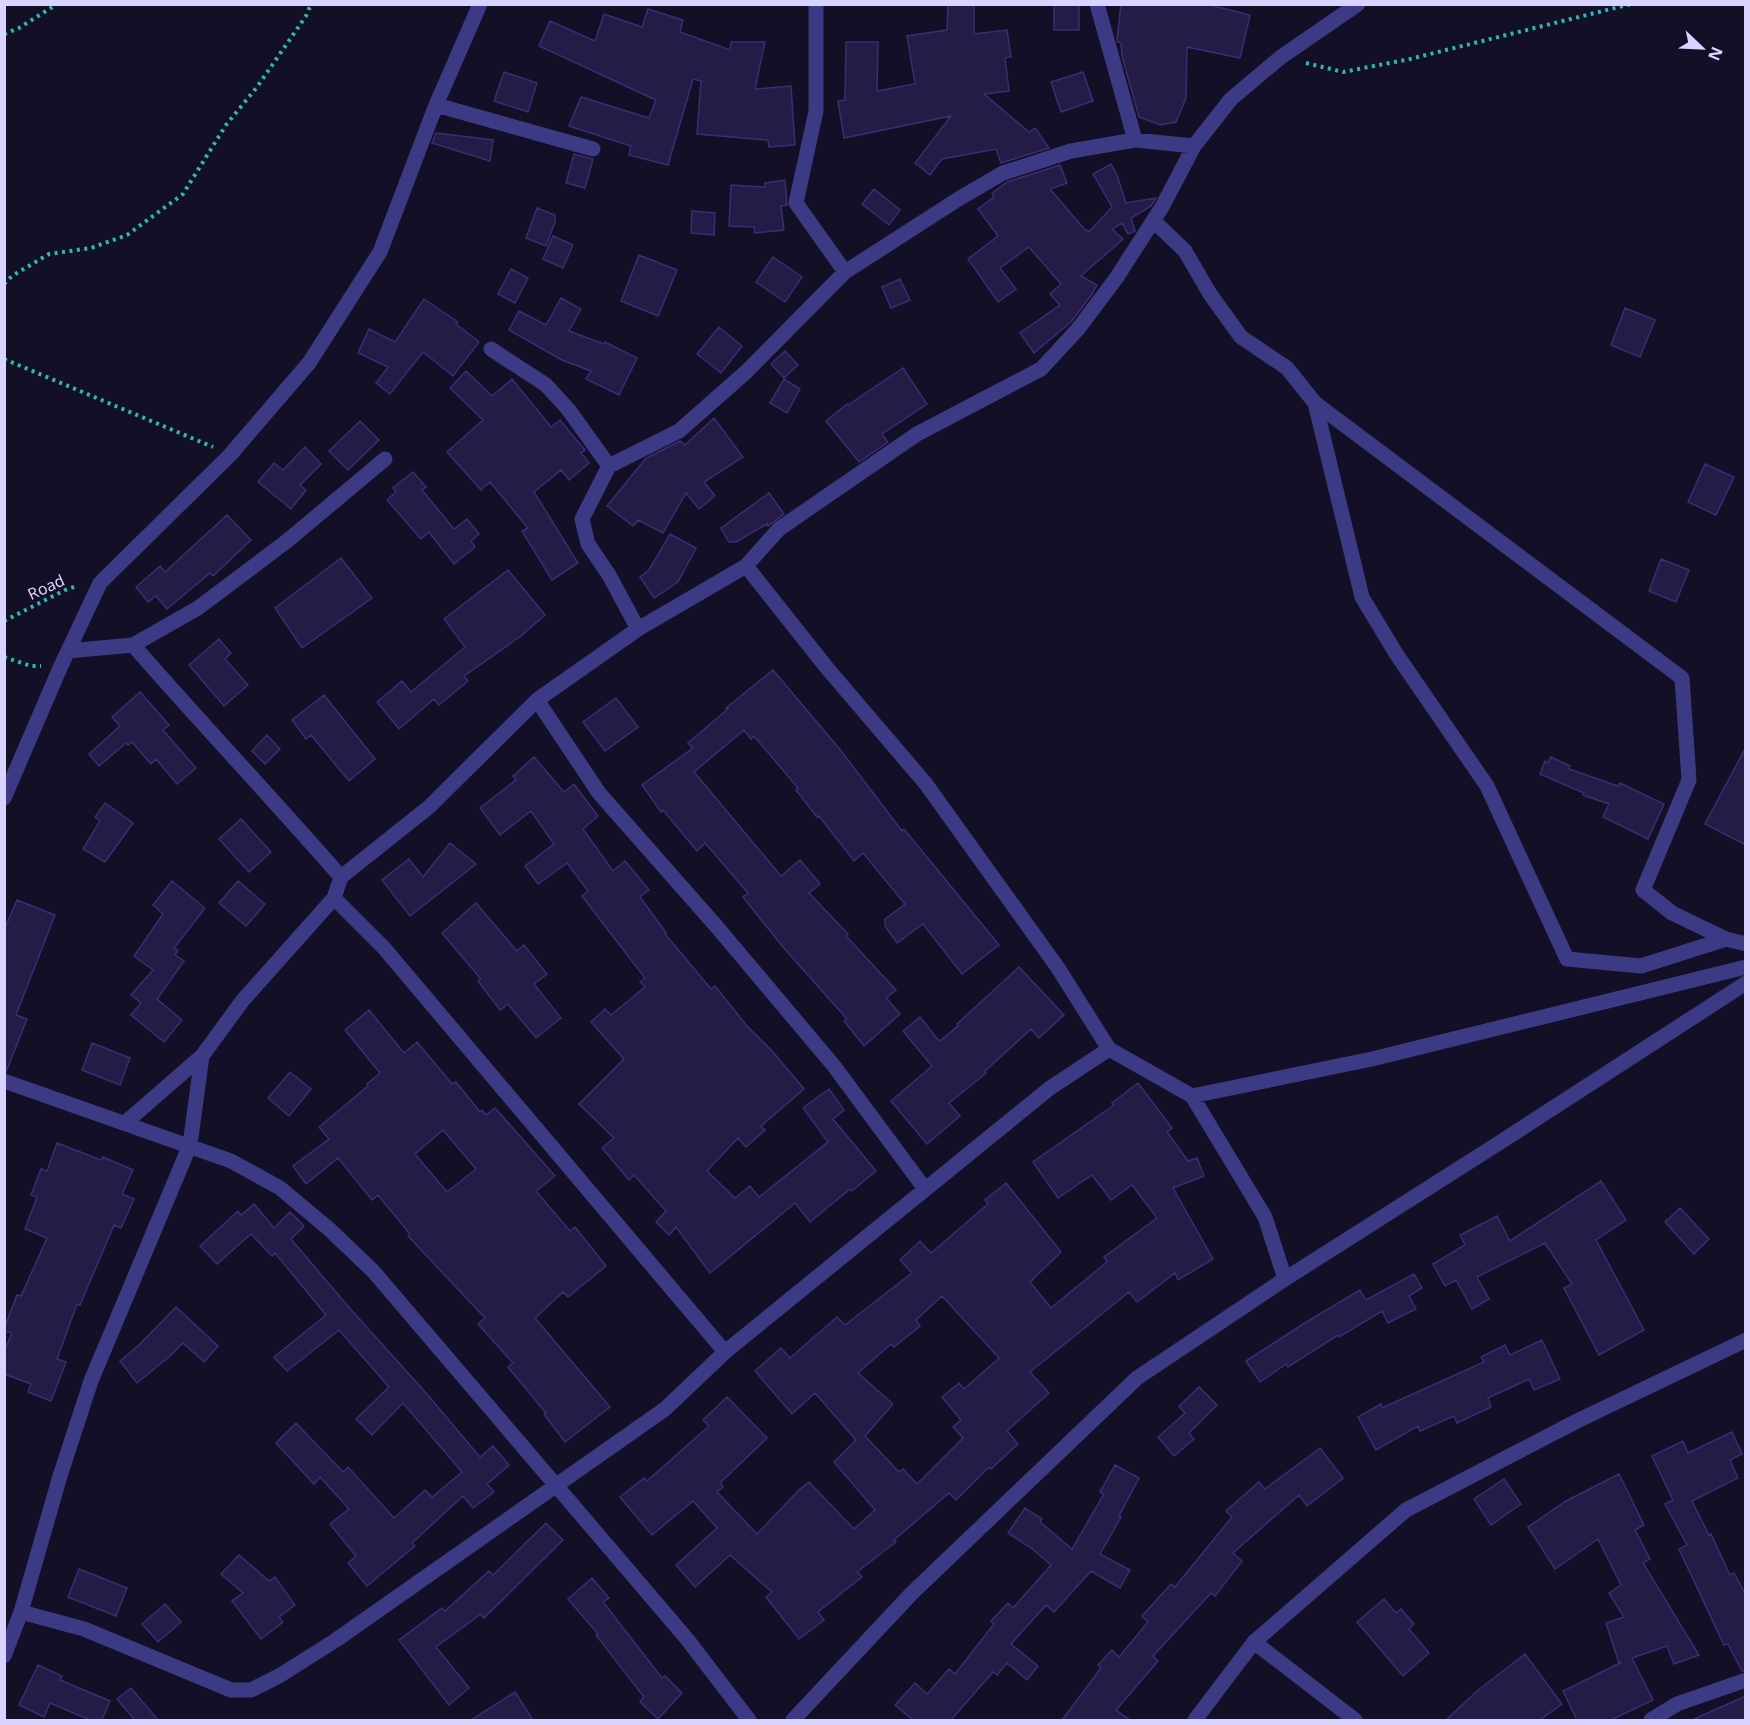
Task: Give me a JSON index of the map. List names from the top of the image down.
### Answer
{
  "streets": {
    "path": ["Road"]
  },
  "north": "bottom right"
}
